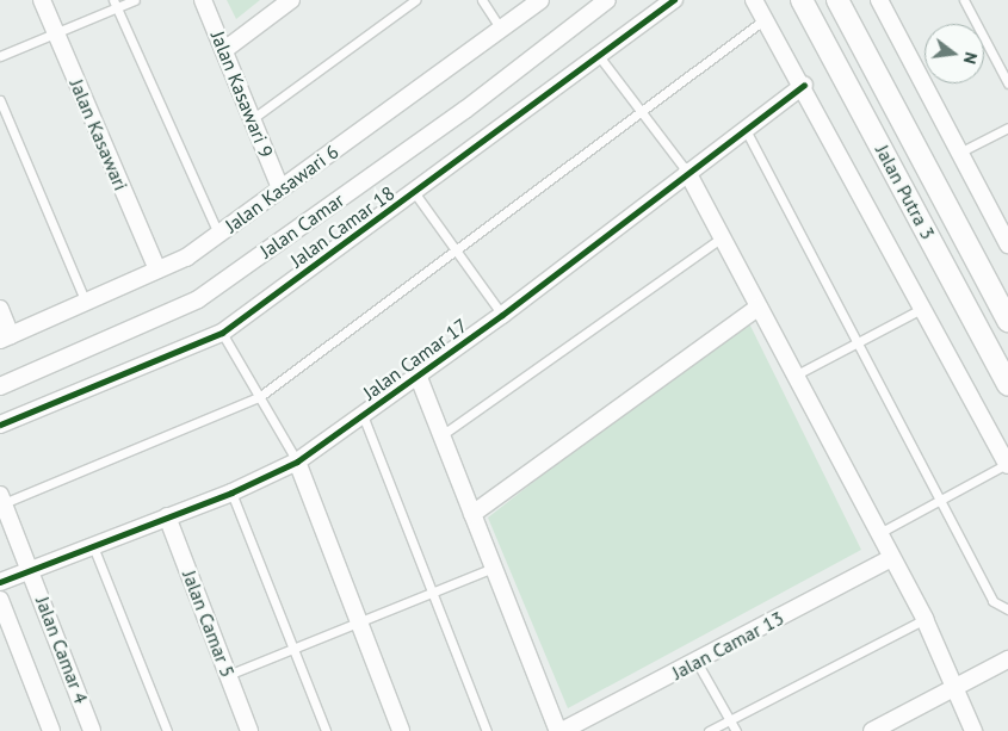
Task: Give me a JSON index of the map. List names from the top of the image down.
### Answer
{
  "streets": {
    "street": [
      "Jalan Kasawari 9",
      "Jalan Kasawari",
      "Jalan Kasawari 6",
      "Jalan Putra 3",
      "Jalan Camar",
      "Jalan Camar 18",
      "Jalan Camar 17",
      "Jalan Camar 5",
      "Jalan Camar 13",
      "Jalan Camar 4"
    ]
  },
  "crossings": [
    ["Jalan Kasawari 9", "Jalan Kasawari 6"],
    ["Jalan Kasawari", "Jalan Kasawari 6"],
    ["Jalan Camar 17", "Jalan Camar 5"],
    ["Jalan Camar 17", "Jalan Camar 4"]
  ],
  "north": "right"
}
